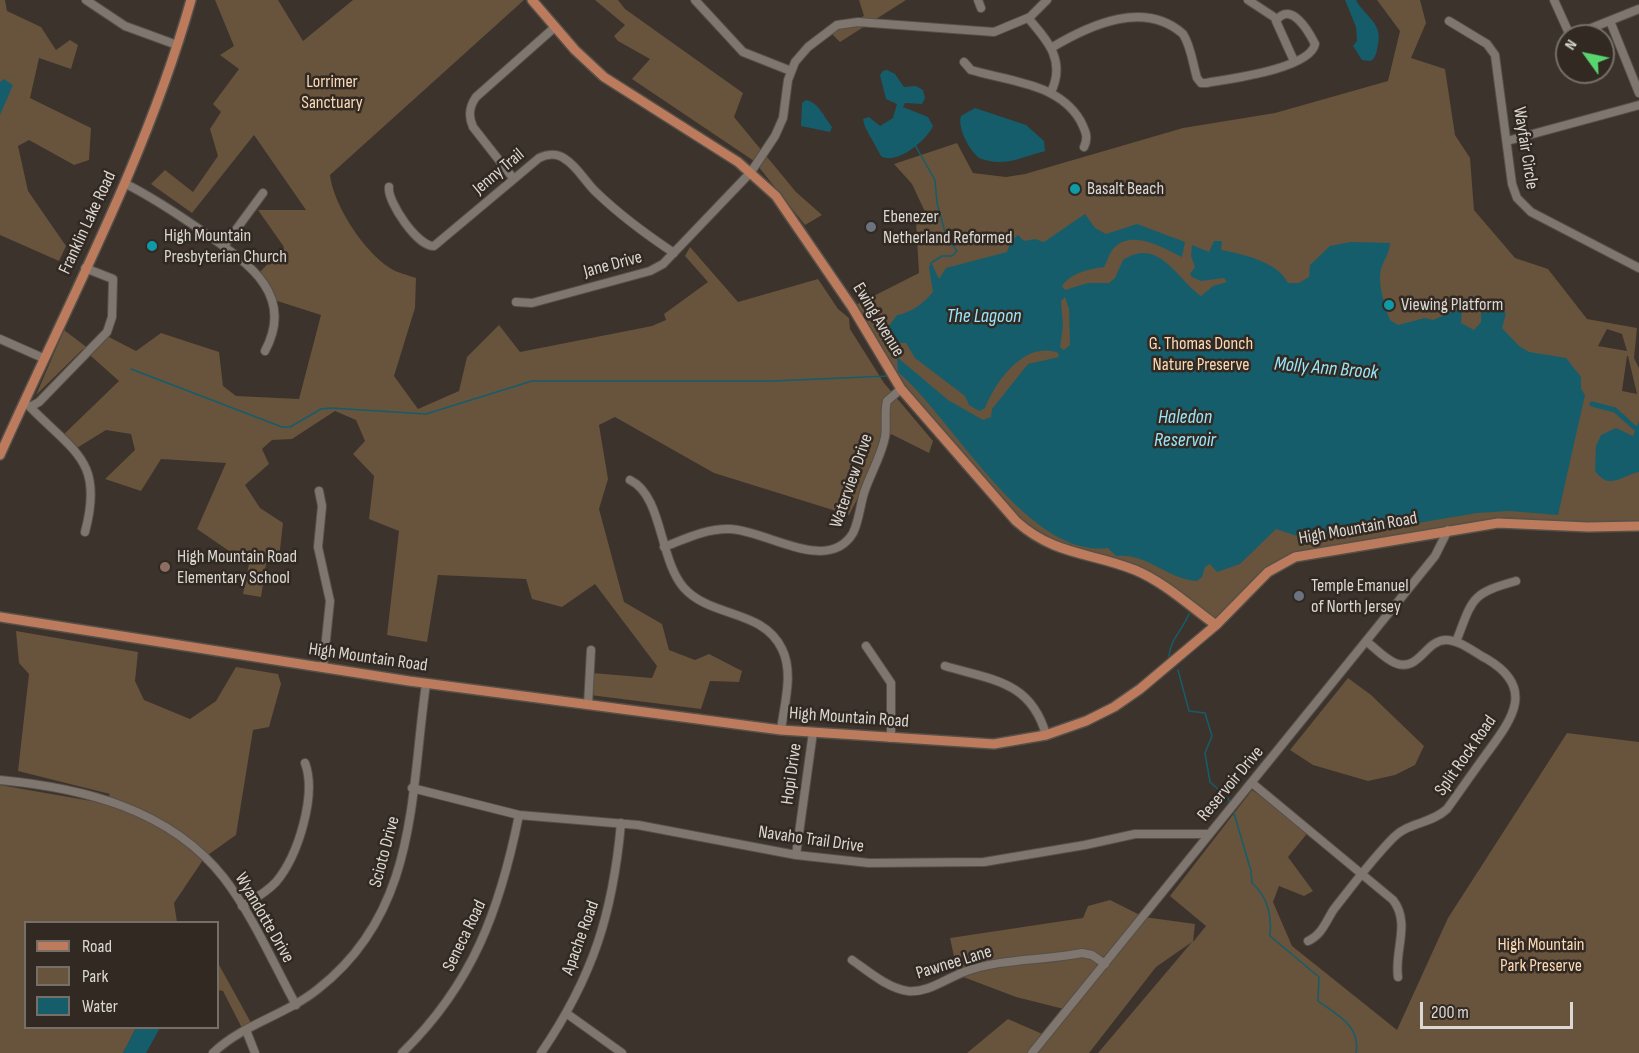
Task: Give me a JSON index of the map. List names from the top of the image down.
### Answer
{
  "streets": {
    "main road": ["Franklin Lake Road", "Ewing Avenue", "High Mountain Road"],
    "street": [
      "Wayfair Circle",
      "Jenny Trail",
      "Jane Drive",
      "Waterview Drive",
      "Split Rock Road",
      "Hopi Drive",
      "Reservoir Drive",
      "Navaho Trail Drive",
      "Scioto Drive",
      "Wyandotte Drive",
      "Seneca Road",
      "Apache Road",
      "Pawnee Lane"
    ]
  },
  "crossings": [
    ["Jenny Trail", "Jane Drive"],
    ["Jane Drive", "Ewing Avenue"],
    ["Ewing Avenue", "Waterview Drive"],
    ["Ewing Avenue", "High Mountain Road"],
    ["High Mountain Road", "Hopi Drive"],
    ["High Mountain Road", "Reservoir Drive"],
    ["High Mountain Road", "Scioto Drive"],
    ["Hopi Drive", "Navaho Trail Drive"],
    ["Reservoir Drive", "Navaho Trail Drive"],
    ["Reservoir Drive", "Pawnee Lane"],
    ["Navaho Trail Drive", "Scioto Drive"],
    ["Navaho Trail Drive", "Seneca Road"],
    ["Navaho Trail Drive", "Apache Road"],
    ["Scioto Drive", "Wyandotte Drive"]
  ],
  "water": ["The Lagoon", "Molly Ann Brook", "Haledon Reservoir"],
  "parks": ["Lorrimer Sanctuary", "G. Thomas Donch Nature Preserve", "High Mountain Park Preserve"],
  "places": [
    "Basalt Beach",
    "Ebenezer Netherland Reformed",
    "High Mountain Presbyterian Church",
    "Viewing Platform",
    "High Mountain Road Elementary School",
    "Temple Emanuel of North Jersey"
  ],
  "legend": ["Road", "Park", "Water"],
  "scale_bar": "200 m",
  "north": "top left"
}
